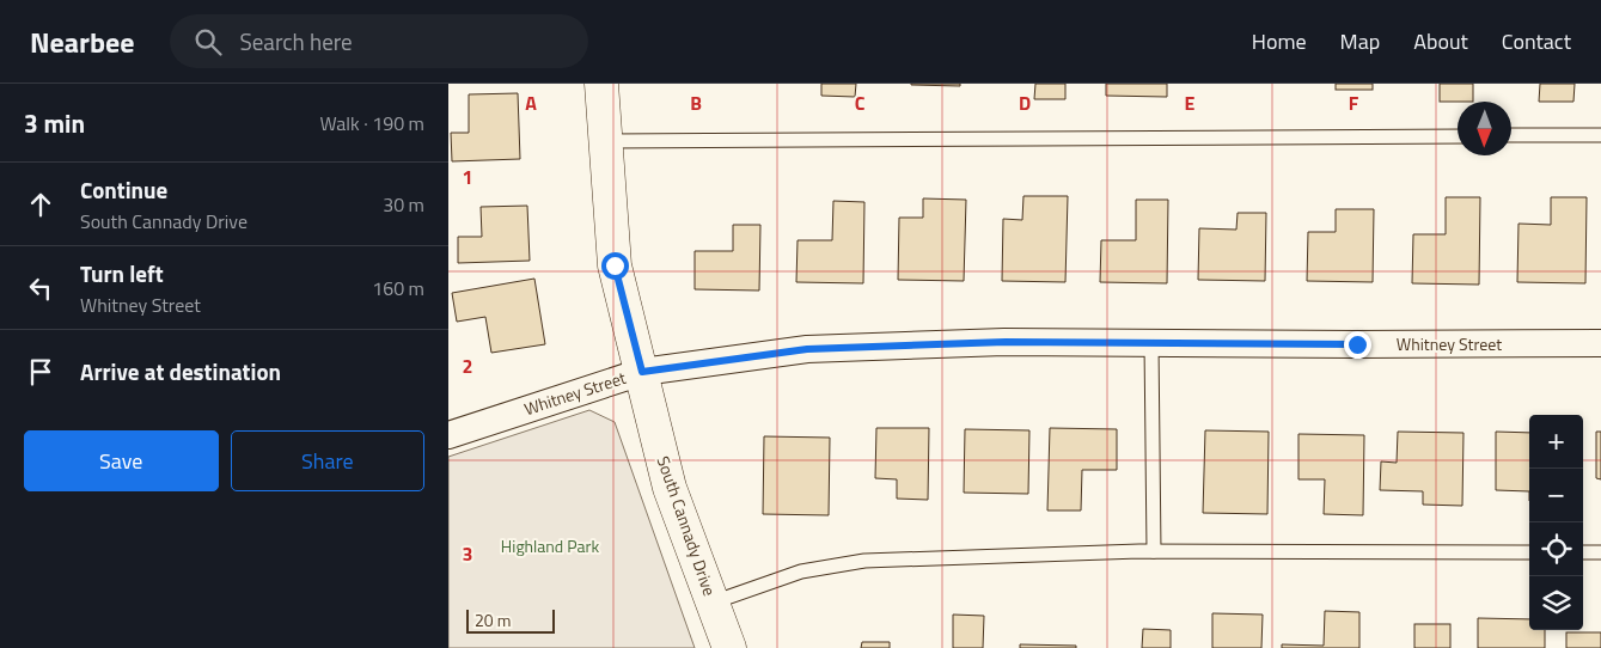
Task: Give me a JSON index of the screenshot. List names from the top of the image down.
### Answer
{
  "streets": {
    "street": ["Whitney Street", "South Cannady Drive"]
  },
  "crossings": [
    ["Whitney Street", "South Cannady Drive"]
  ],
  "parks": ["Highland Park"],
  "scale_bar": "20 m",
  "north": "bottom",
  "page": {
    "header": "Nearbee",
    "search": "Search here",
    "nav": [
      "Home",
      "Map",
      "About",
      "Contact"
    ],
    "heading": ["3 min", "Walk · 190 m"],
    "list": [
      ["Continue", "South Cannady Drive", "30 m"],
      ["Turn left", "Whitney Street", "160 m"],
      "Arrive at destination"
    ],
    "buttons": ["Save", "Share"],
    "map_buttons": ["+", "−"],
    "scale": "20 m"
  },
  "grid": {
    "columns": [
      "A",
      "B",
      "C",
      "D",
      "E",
      "F"
    ],
    "rows": ["1", "2", "3"]
  }
}
